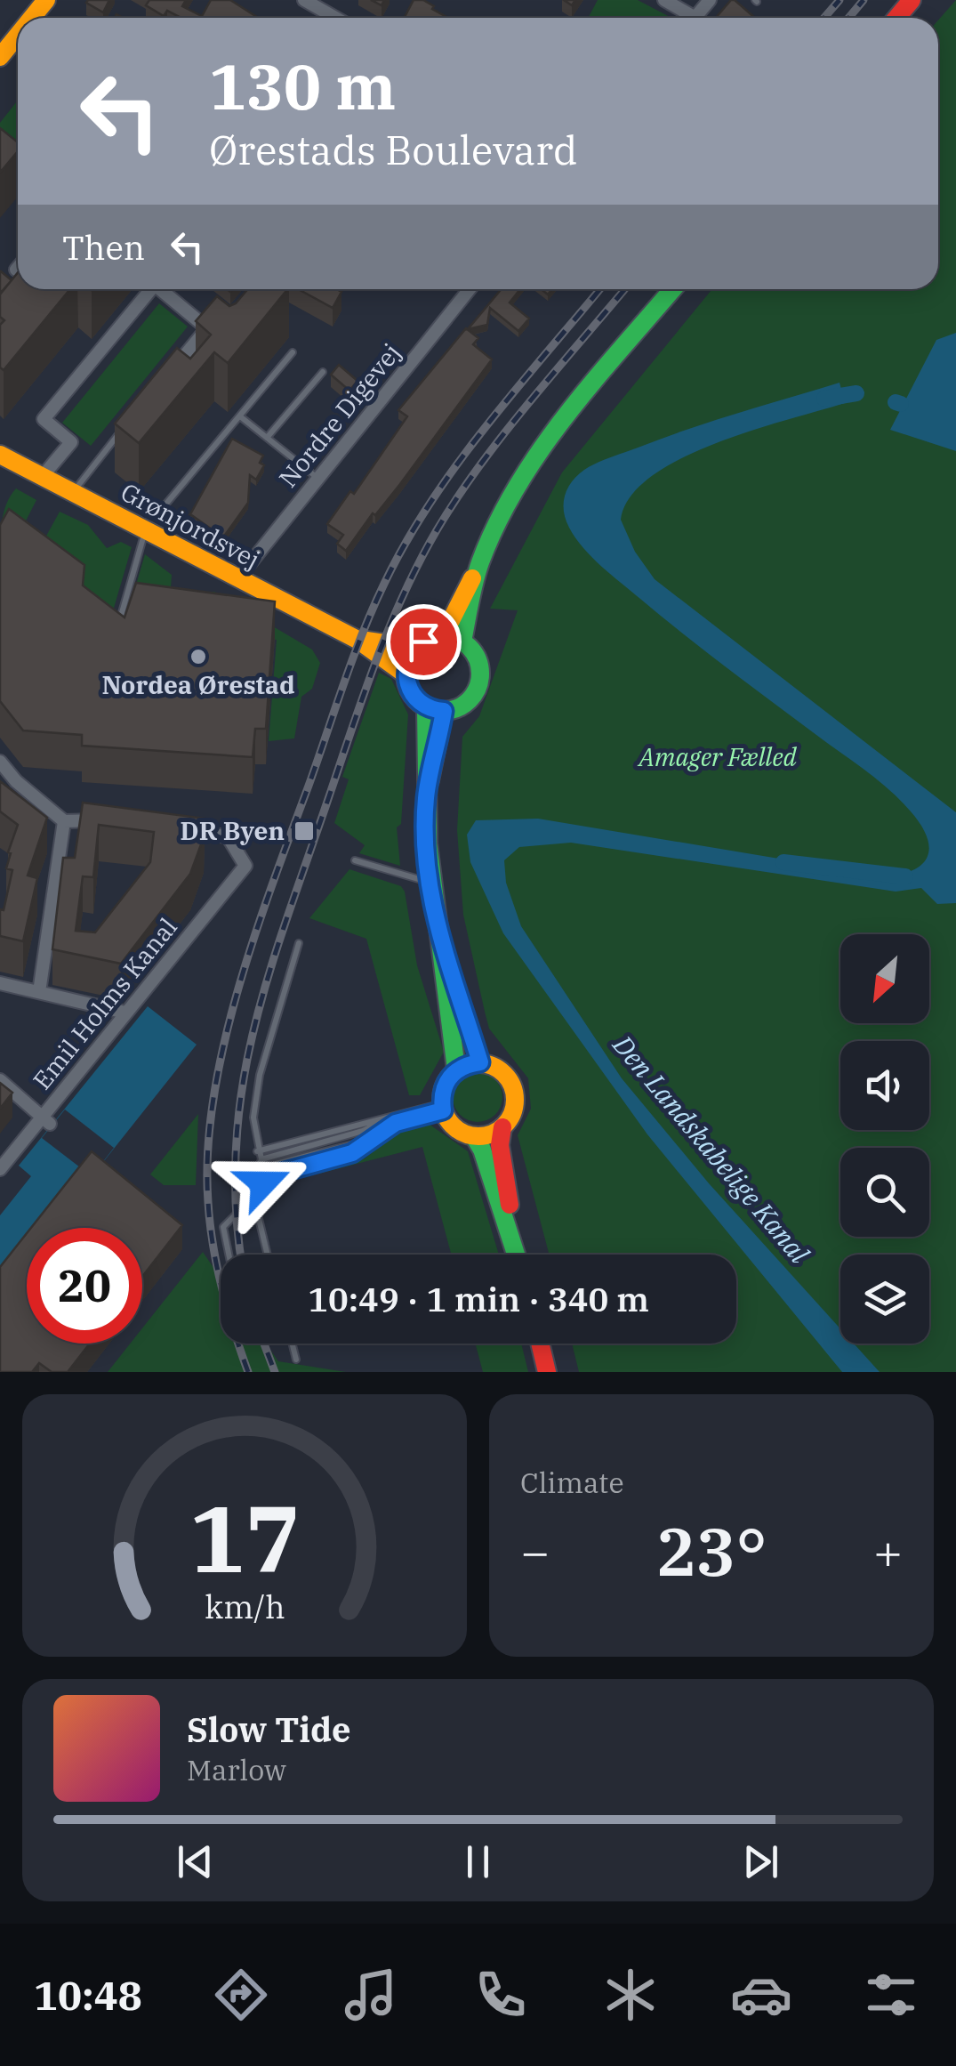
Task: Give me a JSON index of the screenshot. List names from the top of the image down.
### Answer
{
  "streets": {
    "street": ["Nordre Digevej", "Grønjordsvej", "Emil Holms Kanal"]
  },
  "crossings": [
    ["Nordre Digevej", "Grønjordsvej"]
  ],
  "water": ["Den Landskabelige Kanal"],
  "parks": ["Amager Fælled"],
  "places": {
    "other": ["Nordea Ørestad"],
    "transit": ["DR Byen"]
  },
  "north": "bottom left",
  "page": {
    "turn": ["130 m", "Ørestads Boulevard"],
    "then": "Then",
    "limit": "20",
    "trip": "10:49 · 1 min · 340 m",
    "tile": "Climate",
    "heat": ["−", "23°", "+"],
    "song": ["Slow Tide", "Marlow"],
    "tabs": "10:48",
    "gauge": ["17", "km/h"]
  }
}
